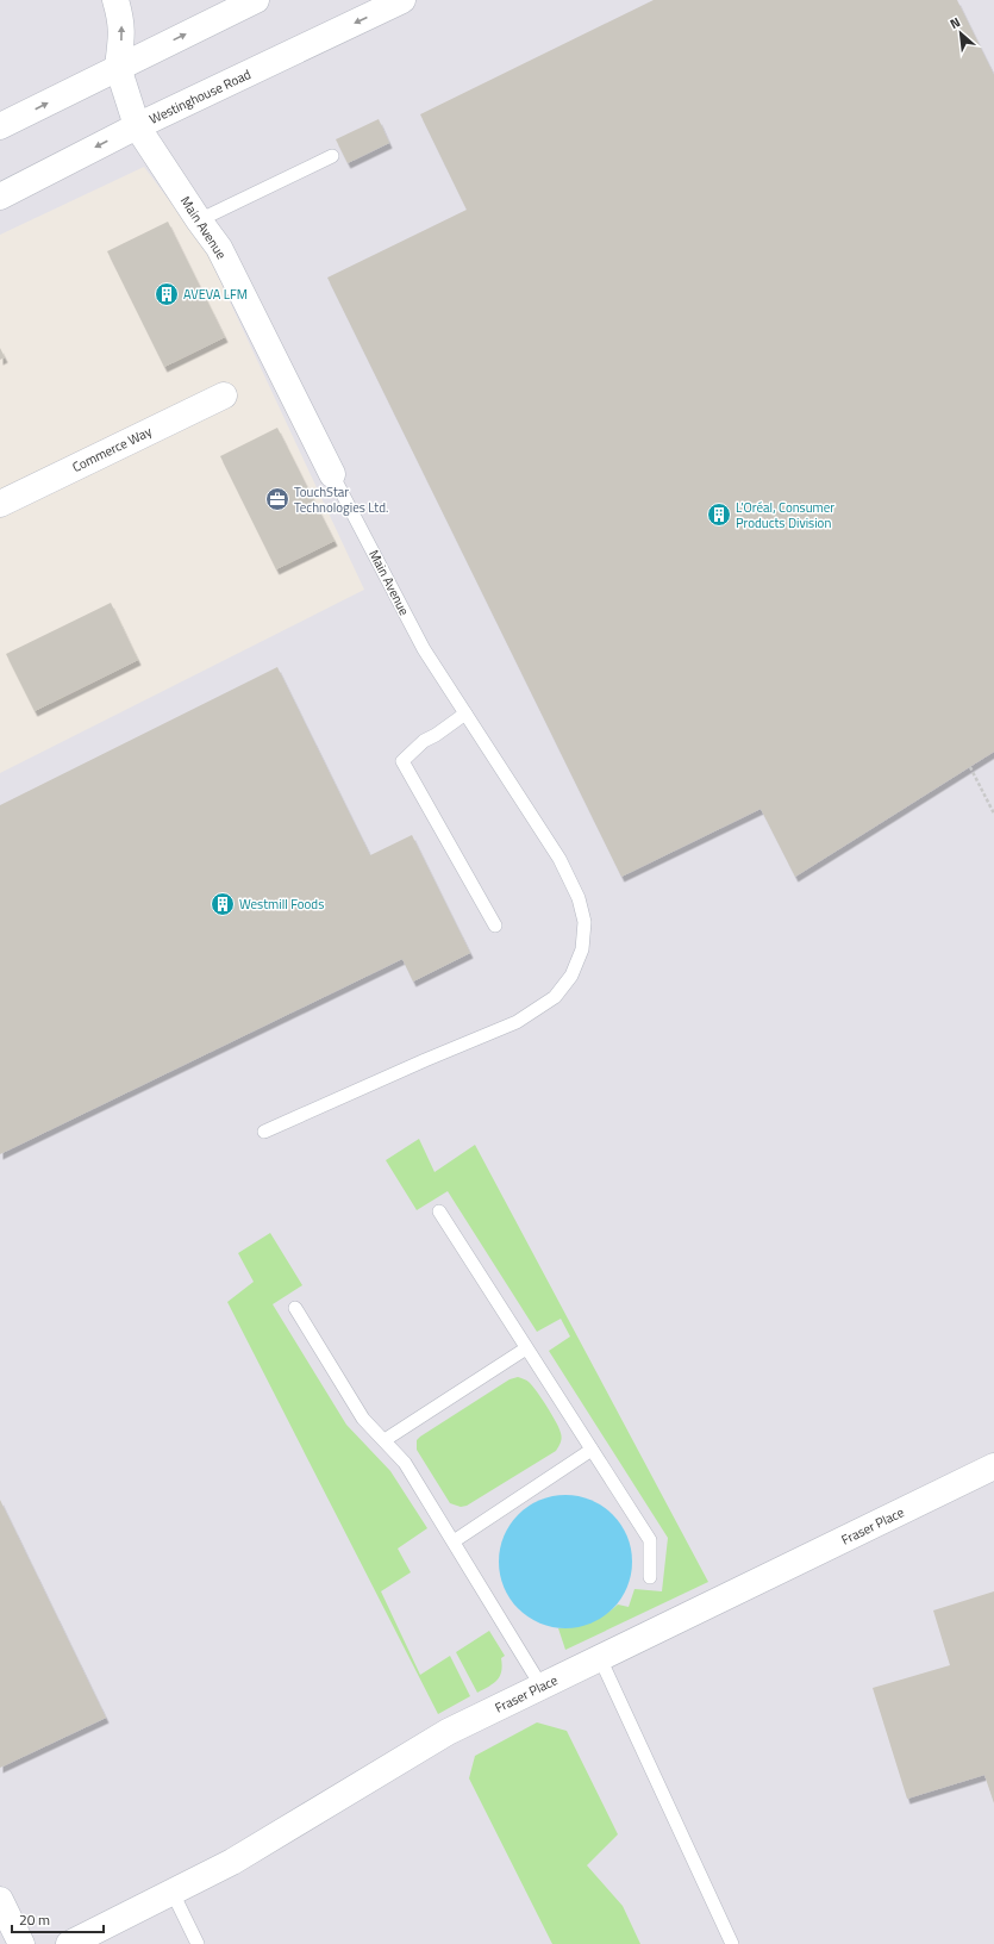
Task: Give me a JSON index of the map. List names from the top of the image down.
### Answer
{
  "streets": {
    "street": [
      "Westinghouse Road",
      "Main Avenue",
      "Commerce Way",
      "Fraser Place"
    ]
  },
  "crossings": [
    ["Westinghouse Road", "Main Avenue"]
  ],
  "places": {
    "building": ["AVEVA LFM", "L’Oréal, Consumer Products Division", "Westmill Foods"],
    "office": ["TouchStar Technologies Ltd."]
  },
  "scale_bar": "20 m",
  "north": "top left"
}
